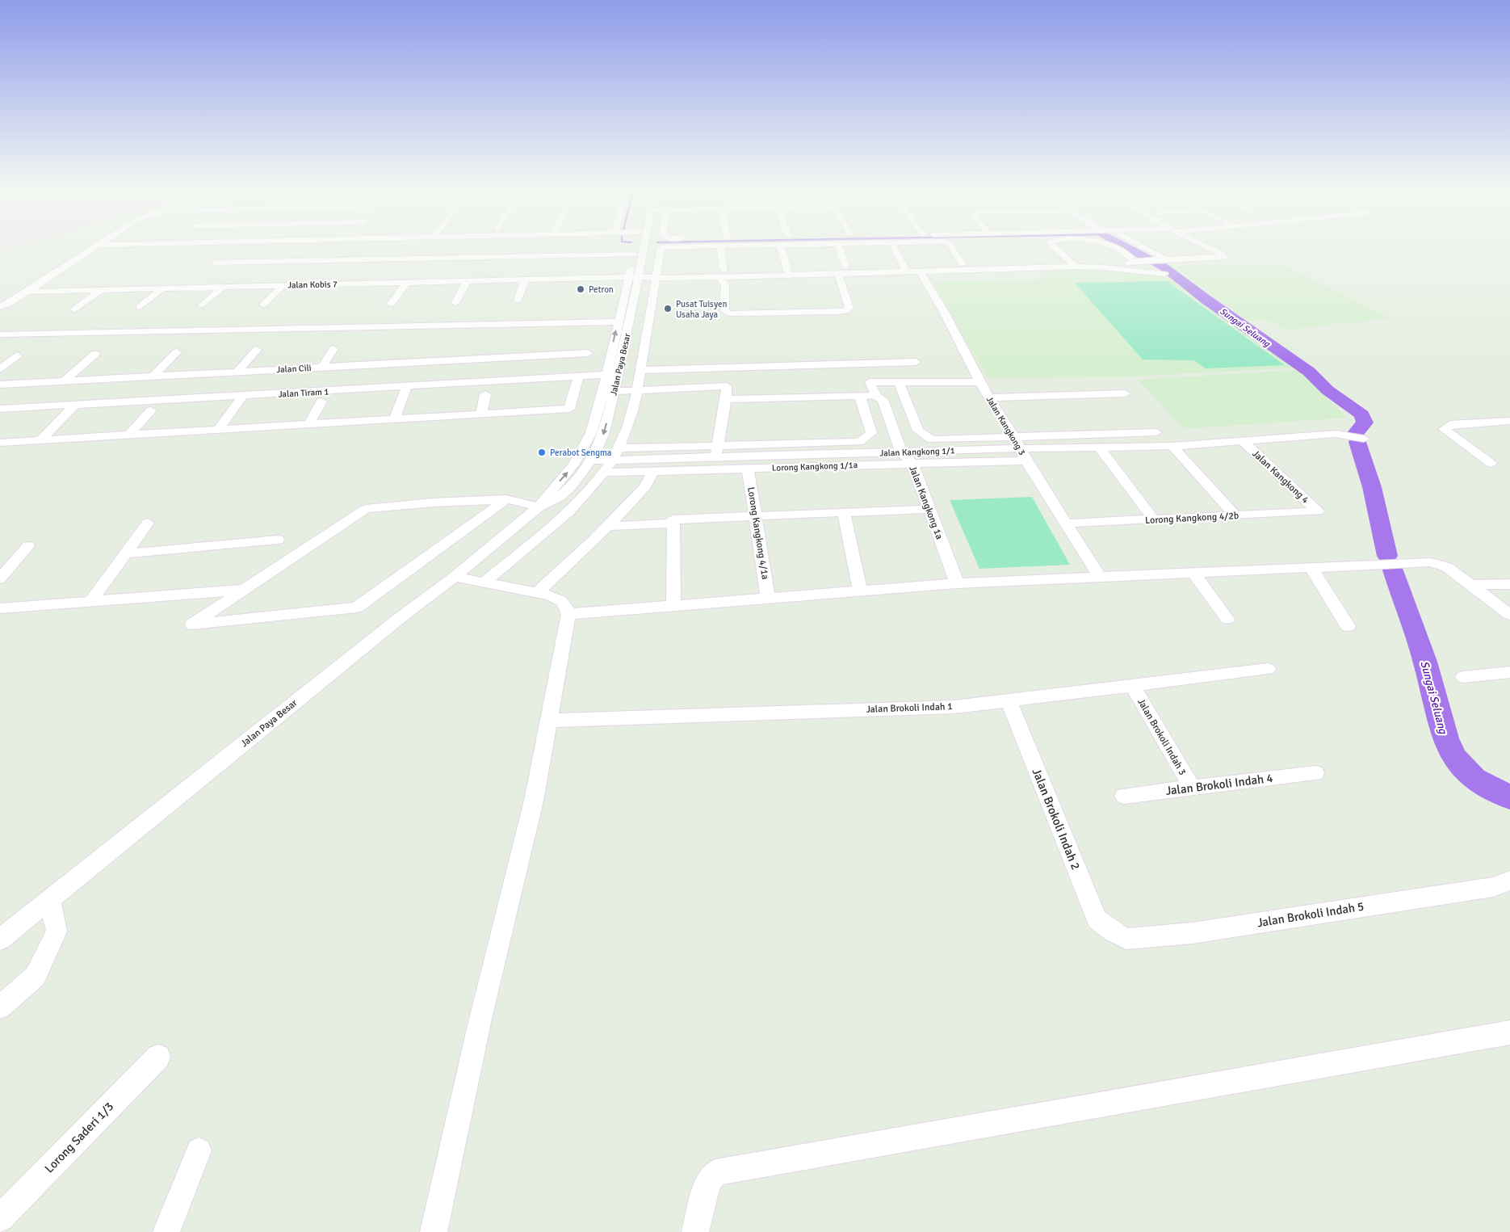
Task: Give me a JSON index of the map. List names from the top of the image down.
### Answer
{
  "streets": {
    "street": [
      "Jalan Kobis 7",
      "Jalan Paya Besar",
      "Jalan Cili",
      "Jalan Tiram 1",
      "Jalan Kangkong 3",
      "Jalan Kangkong 1/1",
      "Lorong Kangkong 1/1a",
      "Jalan Kangkong 4",
      "Jalan Kangkong 1a",
      "Lorong Kangkong 4/2b",
      "Lorong Kangkong 4/1a",
      "Jalan Brokoli Indah 1",
      "Jalan Brokoli Indah 3",
      "Jalan Brokoli Indah 4",
      "Jalan Brokoli Indah 2",
      "Jalan Brokoli Indah 5",
      "Lorong Saderi 1/3"
    ]
  },
  "crossings": [
    ["Jalan Kobis 7", "Jalan Paya Besar"],
    ["Jalan Paya Besar", "Jalan Tiram 1"],
    ["Jalan Paya Besar", "Jalan Kangkong 1/1"],
    ["Jalan Cili", "Jalan Tiram 1"],
    ["Jalan Kangkong 3", "Jalan Kangkong 1/1"],
    ["Jalan Kangkong 3", "Lorong Kangkong 1/1a"],
    ["Jalan Kangkong 3", "Lorong Kangkong 4/2b"],
    ["Jalan Kangkong 1/1", "Jalan Kangkong 4"],
    ["Jalan Kangkong 1/1", "Jalan Kangkong 1a"],
    ["Lorong Kangkong 1/1a", "Jalan Kangkong 1a"],
    ["Lorong Kangkong 1/1a", "Lorong Kangkong 4/1a"],
    ["Jalan Kangkong 4", "Lorong Kangkong 4/2b"],
    ["Jalan Brokoli Indah 1", "Jalan Brokoli Indah 3"],
    ["Jalan Brokoli Indah 1", "Jalan Brokoli Indah 2"],
    ["Jalan Brokoli Indah 3", "Jalan Brokoli Indah 4"],
    ["Jalan Brokoli Indah 2", "Jalan Brokoli Indah 5"]
  ],
  "water": ["Sungai Seluang"],
  "places": ["Petron", "Pusat Tuisyen Usaha Jaya", "Perabot Sengma"]
}
